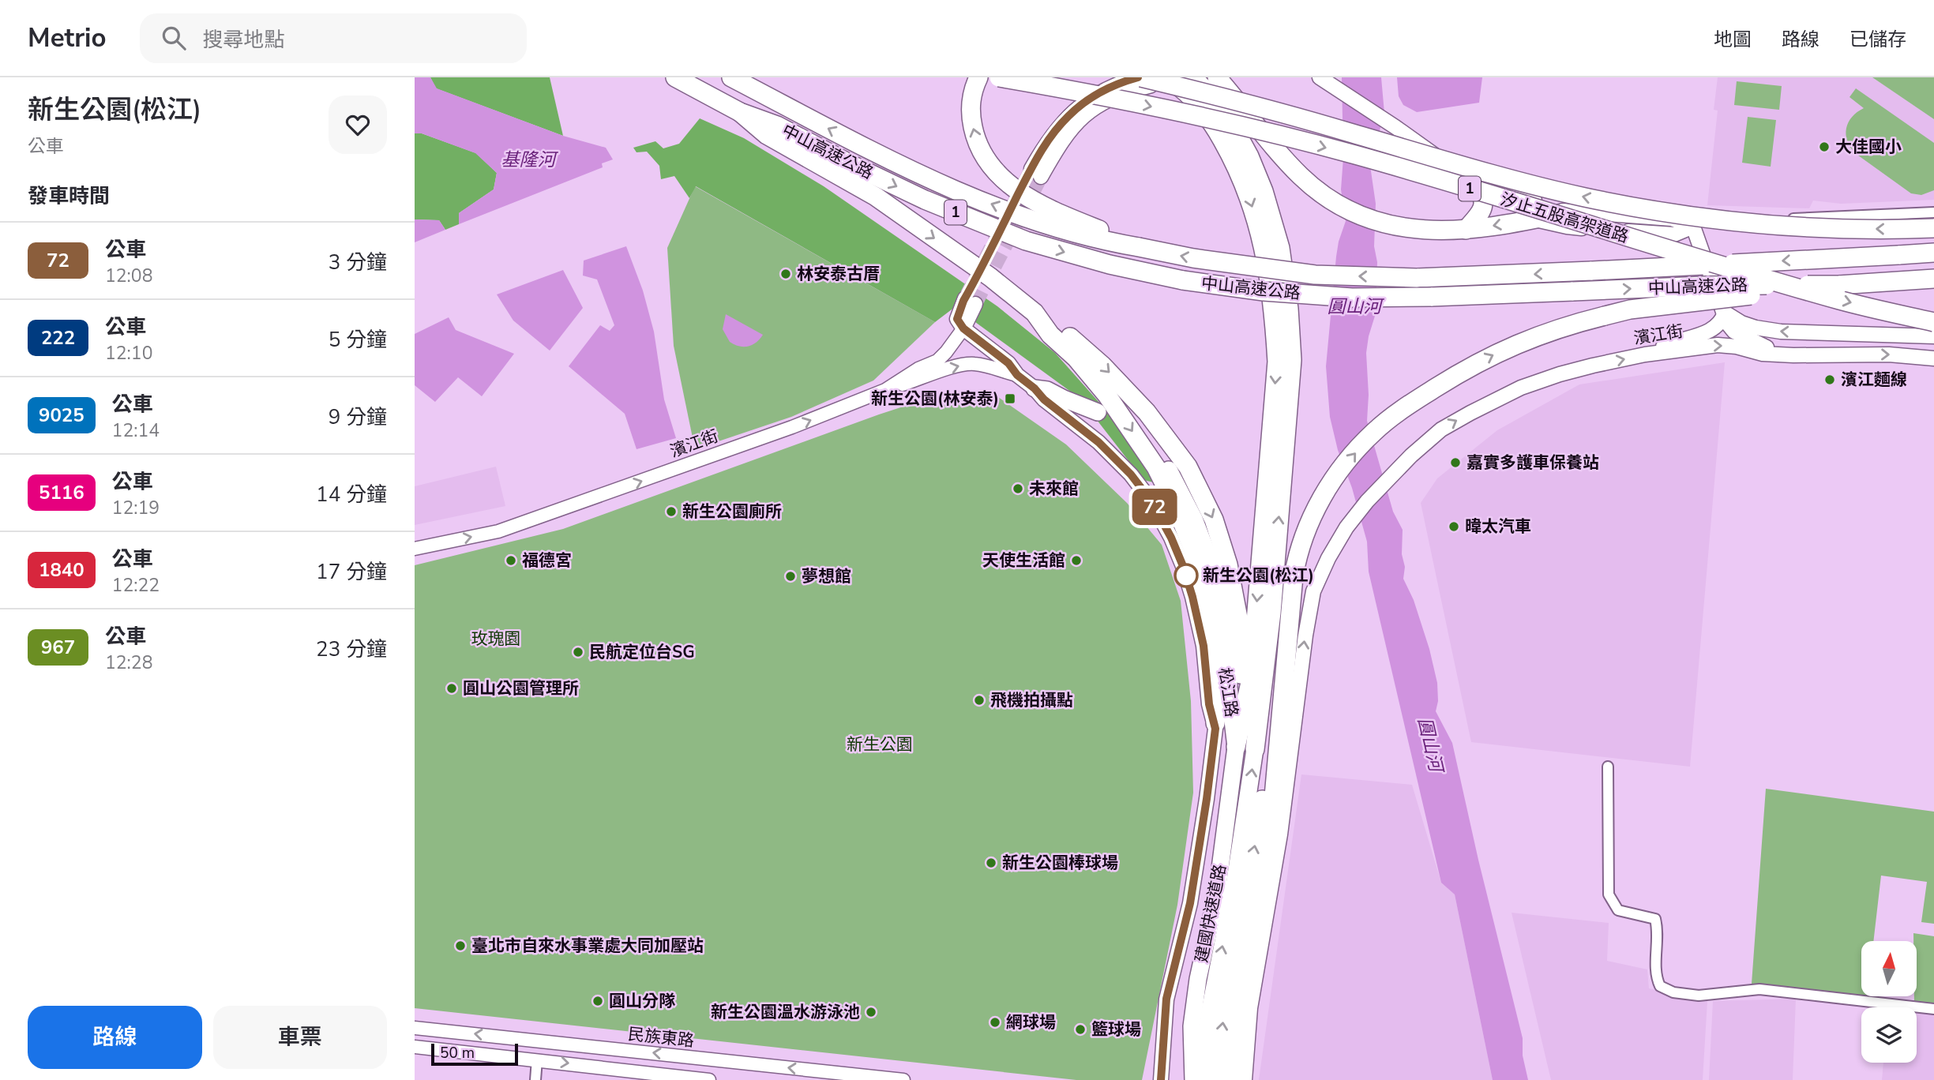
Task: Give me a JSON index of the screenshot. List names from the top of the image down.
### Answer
{
  "streets": {
    "highway": [
      "中山高速公路",
      "1",
      "汐止五股高架道路",
      "建國快速道路"
    ],
    "main road": ["濱江街", "松江路"],
    "street": ["民族東路"]
  },
  "crossings": [
    ["濱江街", "松江路"]
  ],
  "one_way": ["濱江街"],
  "water": ["基隆河", "圓山河"],
  "parks": ["玫瑰園", "新生公園"],
  "places": {
    "other": [
      "大佳國小",
      "林安泰古厝",
      "濱江麵線",
      "嘉實多護車保養站",
      "未來館",
      "新生公園廁所",
      "暐太汽車",
      "福德宮",
      "天使生活館",
      "新生公園(松江)",
      "夢想館",
      "民航定位台SG",
      "圓山公園管理所",
      "飛機拍攝點",
      "新生公園棒球場",
      "臺北市自來水事業處大同加壓站",
      "圓山分隊",
      "新生公園溫水游泳池",
      "網球場",
      "籃球場"
    ],
    "transit": ["新生公園(林安泰)"]
  },
  "lines": ["bus line 72"],
  "scale_bar": "50 m",
  "north": "top",
  "page": {
    "header": "Metrio",
    "search": "搜尋地點",
    "nav": ["地圖", "路線", "已儲存"],
    "heading": [
      ["新生公園(松江)", "公車"],
      "發車時間"
    ],
    "on_map": "72",
    "list": [
      {
        "mark": "72",
        "name": "公車",
        "note": "12:08",
        "value": "3 分鐘"
      },
      {
        "mark": "222",
        "name": "公車",
        "note": "12:10",
        "value": "5 分鐘"
      },
      {
        "mark": "9025",
        "name": "公車",
        "note": "12:14",
        "value": "9 分鐘"
      },
      {
        "mark": "5116",
        "name": "公車",
        "note": "12:19",
        "value": "14 分鐘"
      },
      {
        "mark": "1840",
        "name": "公車",
        "note": "12:22",
        "value": "17 分鐘"
      },
      {
        "mark": "967",
        "name": "公車",
        "note": "12:28",
        "value": "23 分鐘"
      }
    ],
    "buttons": ["路線", "車票"],
    "scale": "50 m"
  }
}
